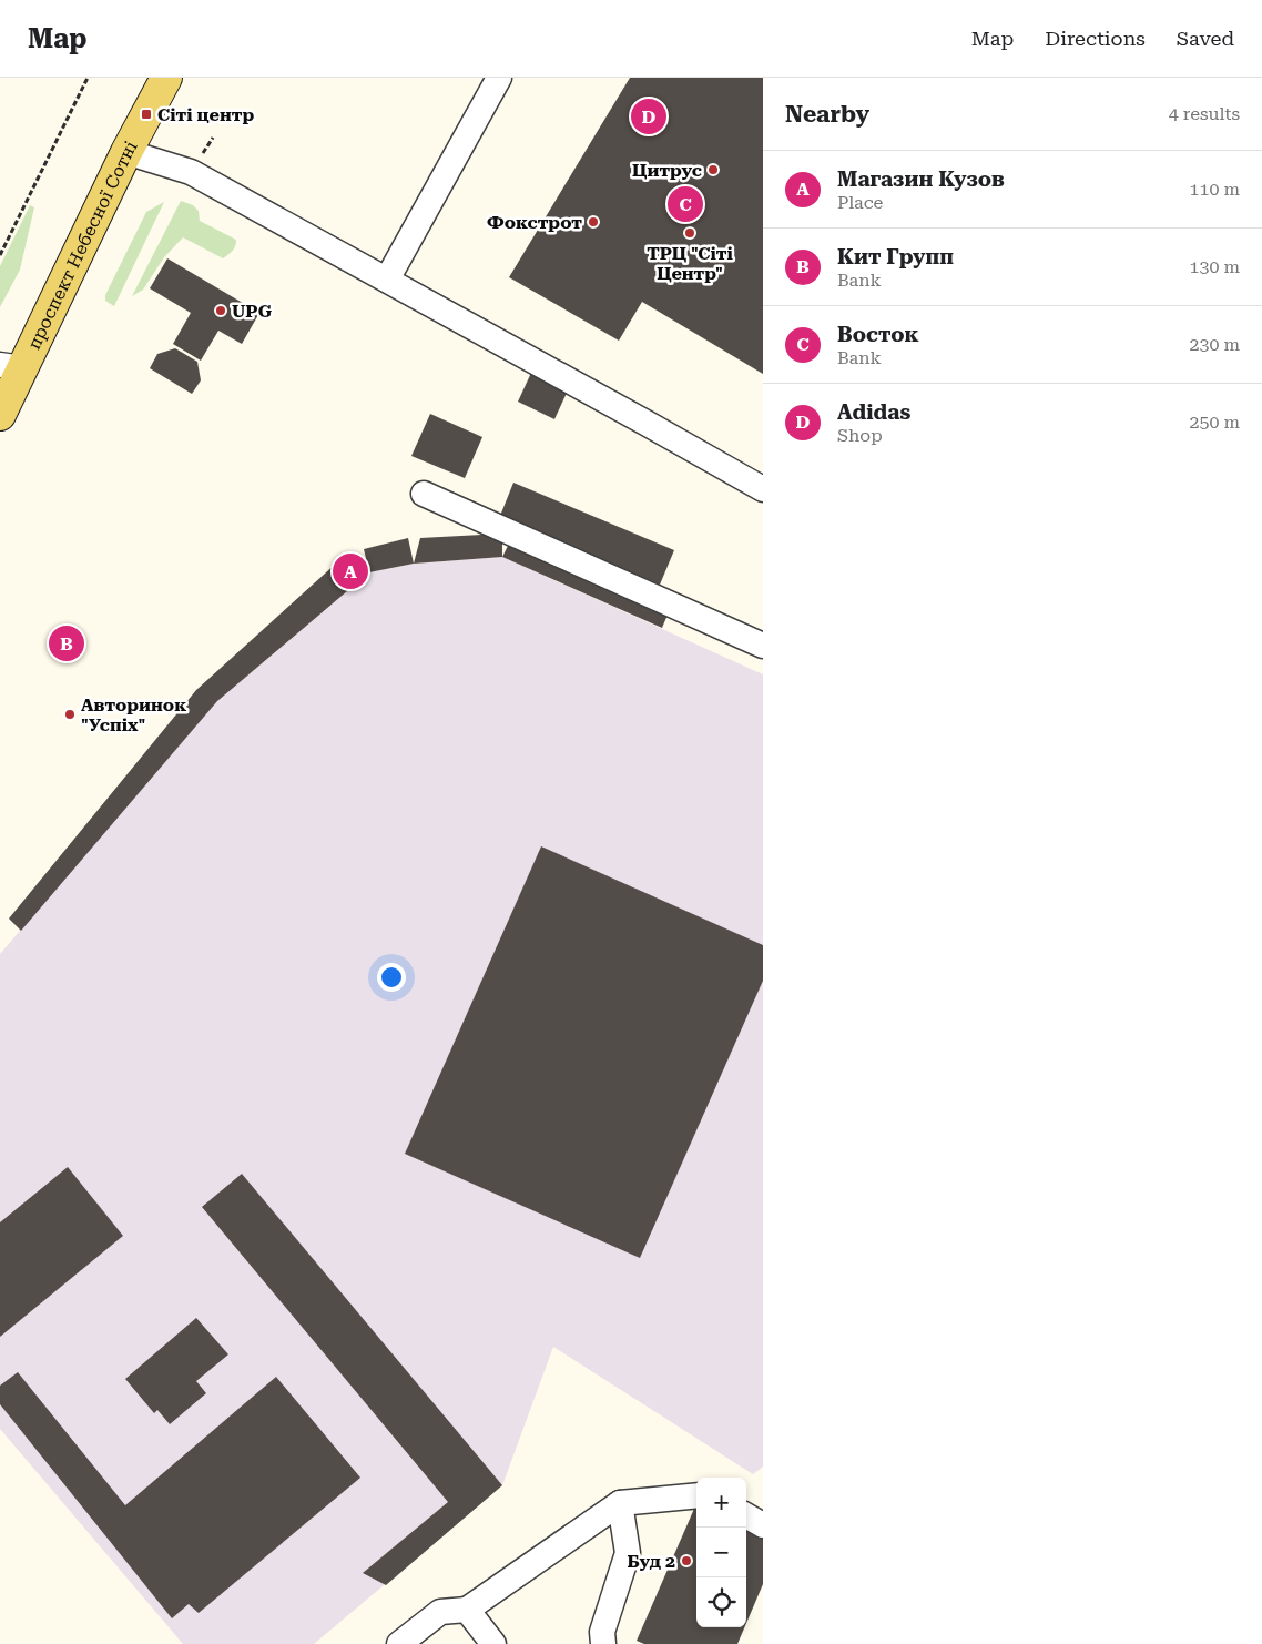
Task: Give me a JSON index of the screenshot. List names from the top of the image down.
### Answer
{
  "streets": {
    "main road": ["проспект Небесної Сотні"]
  },
  "places": {
    "transit": ["Сіті центр"],
    "other": [
      "Цитрус",
      "Фокстрот",
      "ТРЦ \"Сіті Центр\"",
      "UPG",
      "Авторинок \"Успіх\"",
      "Буд 2"
    ]
  },
  "page": {
    "header": "Map",
    "nav": ["Map", "Directions", "Saved"],
    "heading": ["Nearby", "4 results"],
    "pins": [
      "D",
      "C",
      "A",
      "B"
    ],
    "list": [
      {
        "mark": "A",
        "name": "Магазин Кузов",
        "note": "Place",
        "value": "110 m"
      },
      {
        "mark": "B",
        "name": "Кит Групп",
        "note": "Bank",
        "value": "130 m"
      },
      {
        "mark": "C",
        "name": "Восток",
        "note": "Bank",
        "value": "230 m"
      },
      {
        "mark": "D",
        "name": "Adidas",
        "note": "Shop",
        "value": "250 m"
      }
    ],
    "map_buttons": ["+", "−"]
  }
}
